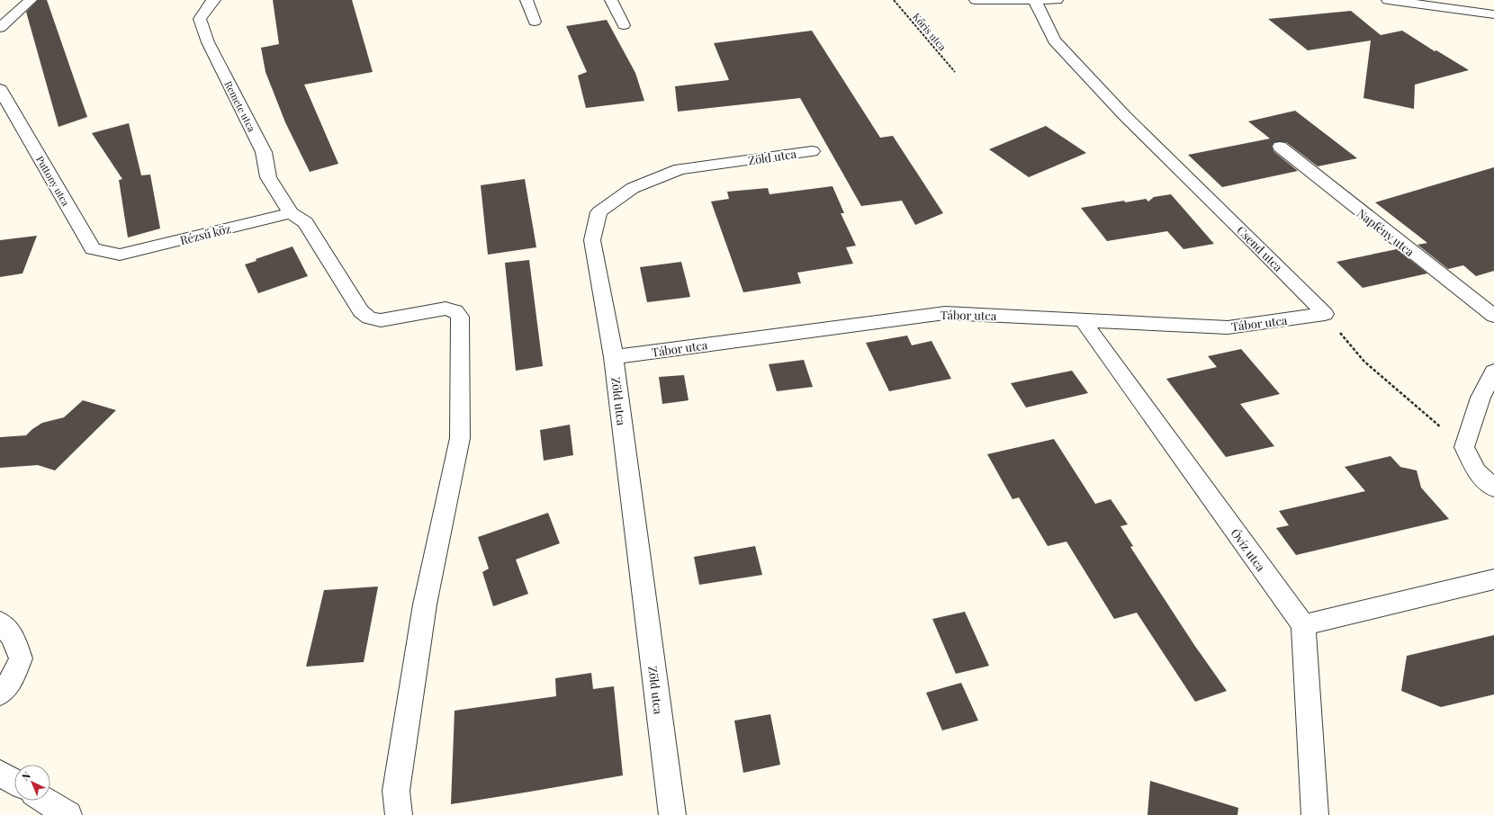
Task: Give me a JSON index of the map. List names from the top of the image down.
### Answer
{
  "streets": {
    "street": [
      "Remete utca",
      "Zöld utca",
      "Puttony utca",
      "Napfény utca",
      "Rézsű köz",
      "Csend utca",
      "Tábor utca",
      "Óvíz utca"
    ],
    "path": ["Kőris utca"]
  },
  "crossings": [
    ["Remete utca", "Rézsű köz"],
    ["Zöld utca", "Tábor utca"],
    ["Puttony utca", "Rézsű köz"],
    ["Csend utca", "Tábor utca"],
    ["Tábor utca", "Óvíz utca"]
  ],
  "north": "top left"
}
